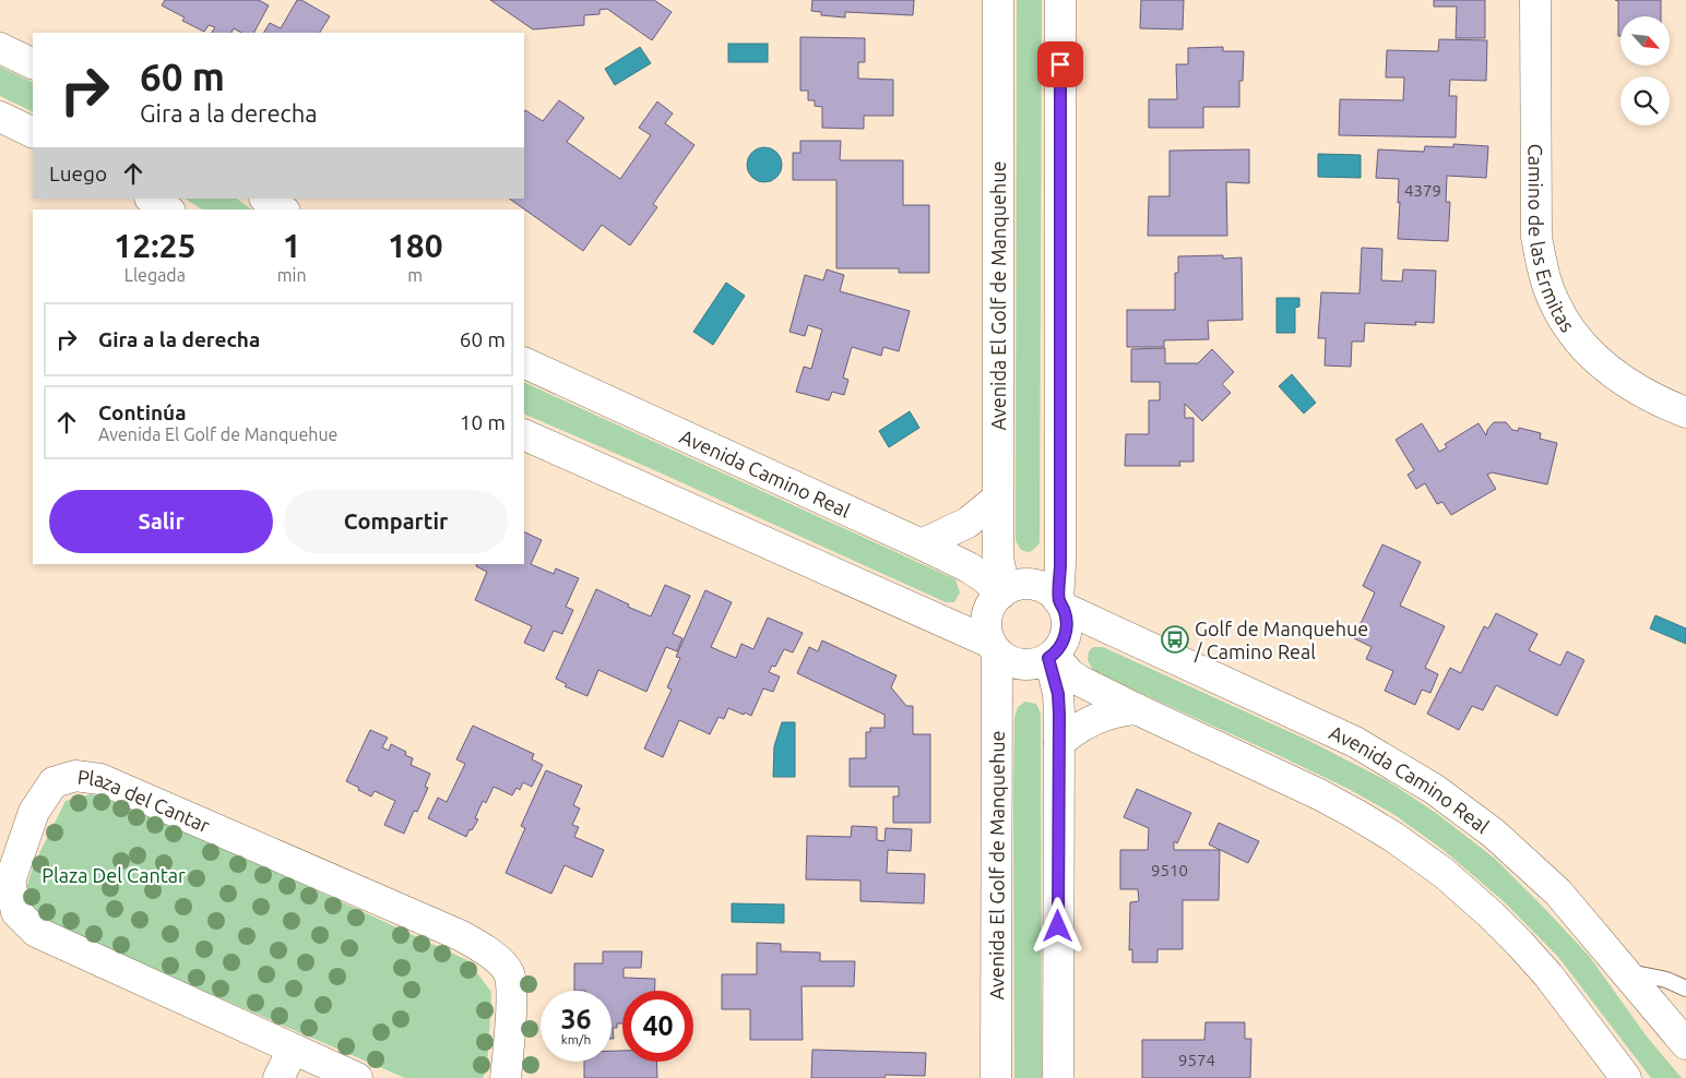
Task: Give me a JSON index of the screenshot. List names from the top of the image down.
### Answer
{
  "streets": {
    "street": [
      "Camino de las Ermitas",
      "Avenida El Golf de Manquehue",
      "Avenida Camino Real",
      "Plaza del Cantar"
    ]
  },
  "crossings": [
    ["Avenida El Golf de Manquehue", "Avenida Camino Real"]
  ],
  "parks": ["Plaza Del Cantar"],
  "places": {
    "bus stop": ["Golf de Manquehue / Camino Real"]
  },
  "house_numbers": ["4379", "9510", "9574"],
  "north": "bottom right",
  "page": {
    "turn": ["60 m", "Gira a la derecha"],
    "then": "Luego",
    "eta": [
      "12:25",
      "Llegada",
      "1",
      "min",
      "180",
      "m"
    ],
    "list": [
      {
        "name": "Gira a la derecha",
        "value": "60 m"
      },
      {
        "name": "Continúa",
        "note": "Avenida El Golf de Manquehue",
        "value": "10 m"
      }
    ],
    "buttons": ["Salir", "Compartir"],
    "speed": "36 km/h",
    "limit": "40"
  }
}
